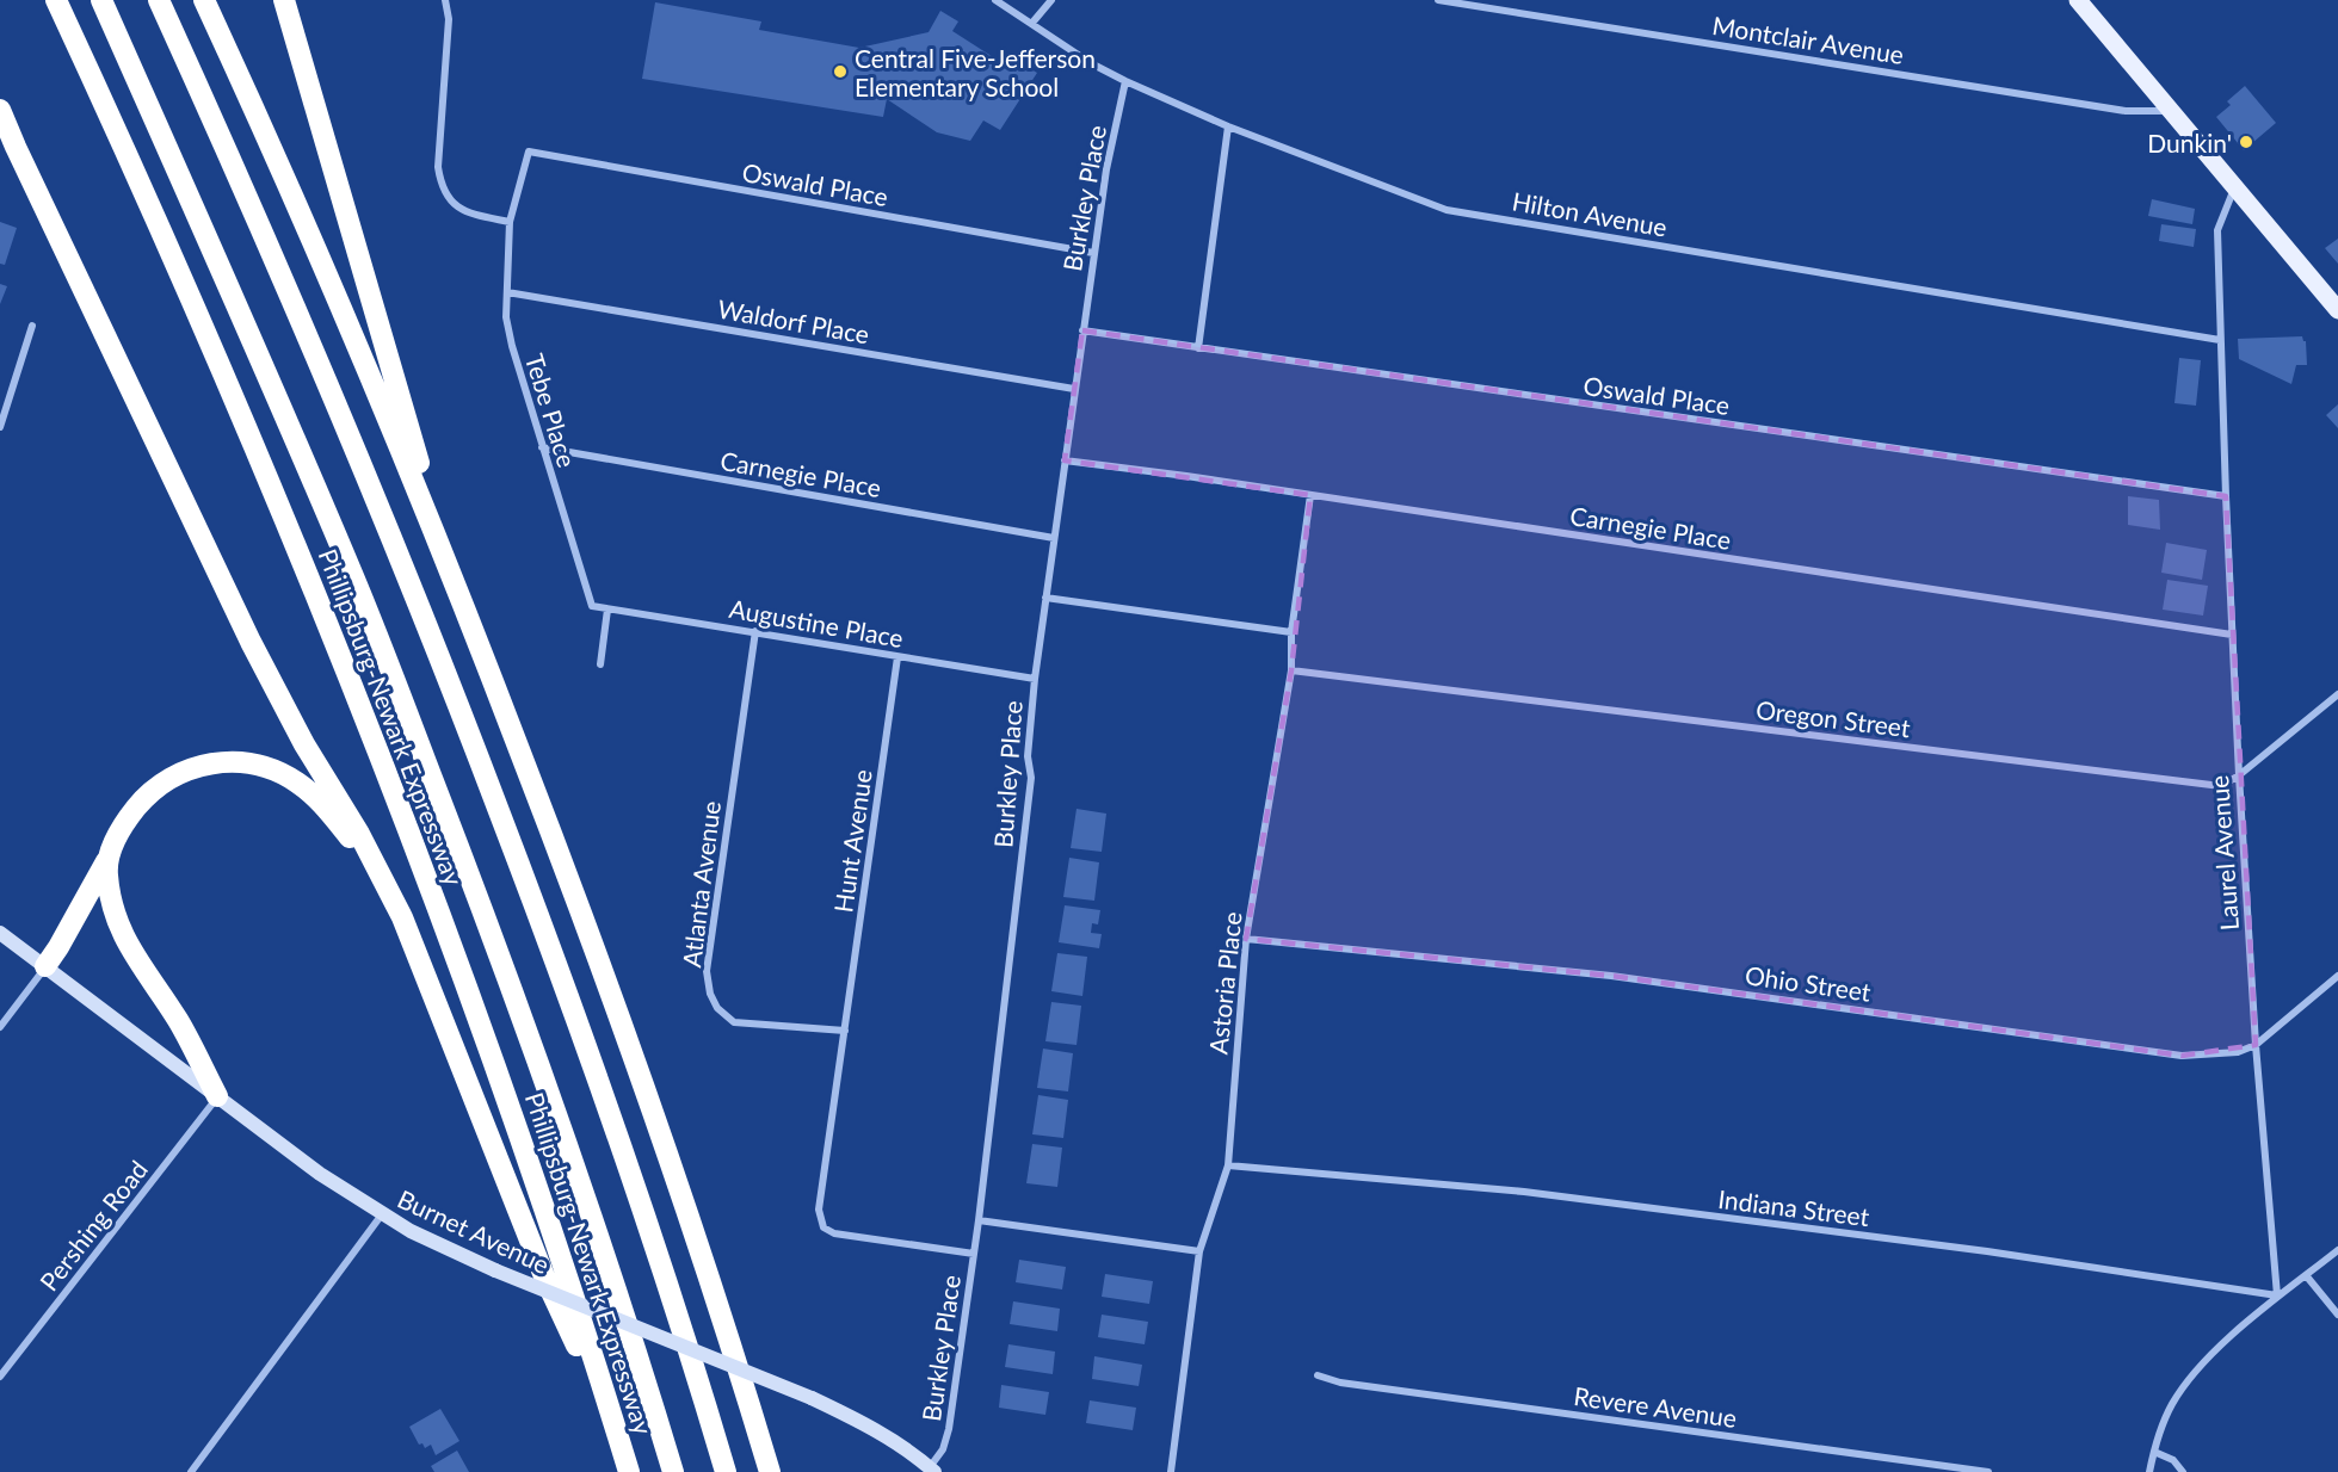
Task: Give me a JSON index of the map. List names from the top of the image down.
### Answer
{
  "streets": {
    "highway": ["Phillipsburg-Newark Expressway"],
    "street": [
      "Montclair Avenue",
      "Oswald Place",
      "Burkley Place",
      "Hilton Avenue",
      "Waldorf Place",
      "Tebe Place",
      "Carnegie Place",
      "Augustine Place",
      "Oregon Street",
      "Hunt Avenue",
      "Laurel Avenue",
      "Atlanta Avenue",
      "Astoria Place",
      "Ohio Street",
      "Indiana Street",
      "Pershing Road",
      "Burnet Avenue",
      "Revere Avenue"
    ]
  },
  "crossings": [
    ["Oswald Place", "Burkley Place"],
    ["Oswald Place", "Tebe Place"],
    ["Oswald Place", "Laurel Avenue"],
    ["Burkley Place", "Hilton Avenue"],
    ["Burkley Place", "Waldorf Place"],
    ["Burkley Place", "Carnegie Place"],
    ["Burkley Place", "Augustine Place"],
    ["Burkley Place", "Hunt Avenue"],
    ["Burkley Place", "Burnet Avenue"],
    ["Hilton Avenue", "Laurel Avenue"],
    ["Waldorf Place", "Tebe Place"],
    ["Tebe Place", "Carnegie Place"],
    ["Tebe Place", "Augustine Place"],
    ["Carnegie Place", "Laurel Avenue"],
    ["Carnegie Place", "Astoria Place"],
    ["Augustine Place", "Hunt Avenue"],
    ["Augustine Place", "Atlanta Avenue"],
    ["Oregon Street", "Laurel Avenue"],
    ["Oregon Street", "Astoria Place"],
    ["Hunt Avenue", "Atlanta Avenue"],
    ["Laurel Avenue", "Ohio Street"],
    ["Laurel Avenue", "Indiana Street"],
    ["Astoria Place", "Ohio Street"],
    ["Astoria Place", "Indiana Street"],
    ["Pershing Road", "Burnet Avenue"]
  ],
  "places": ["Central Five-Jefferson Elementary School", "Dunkin'"]
}
